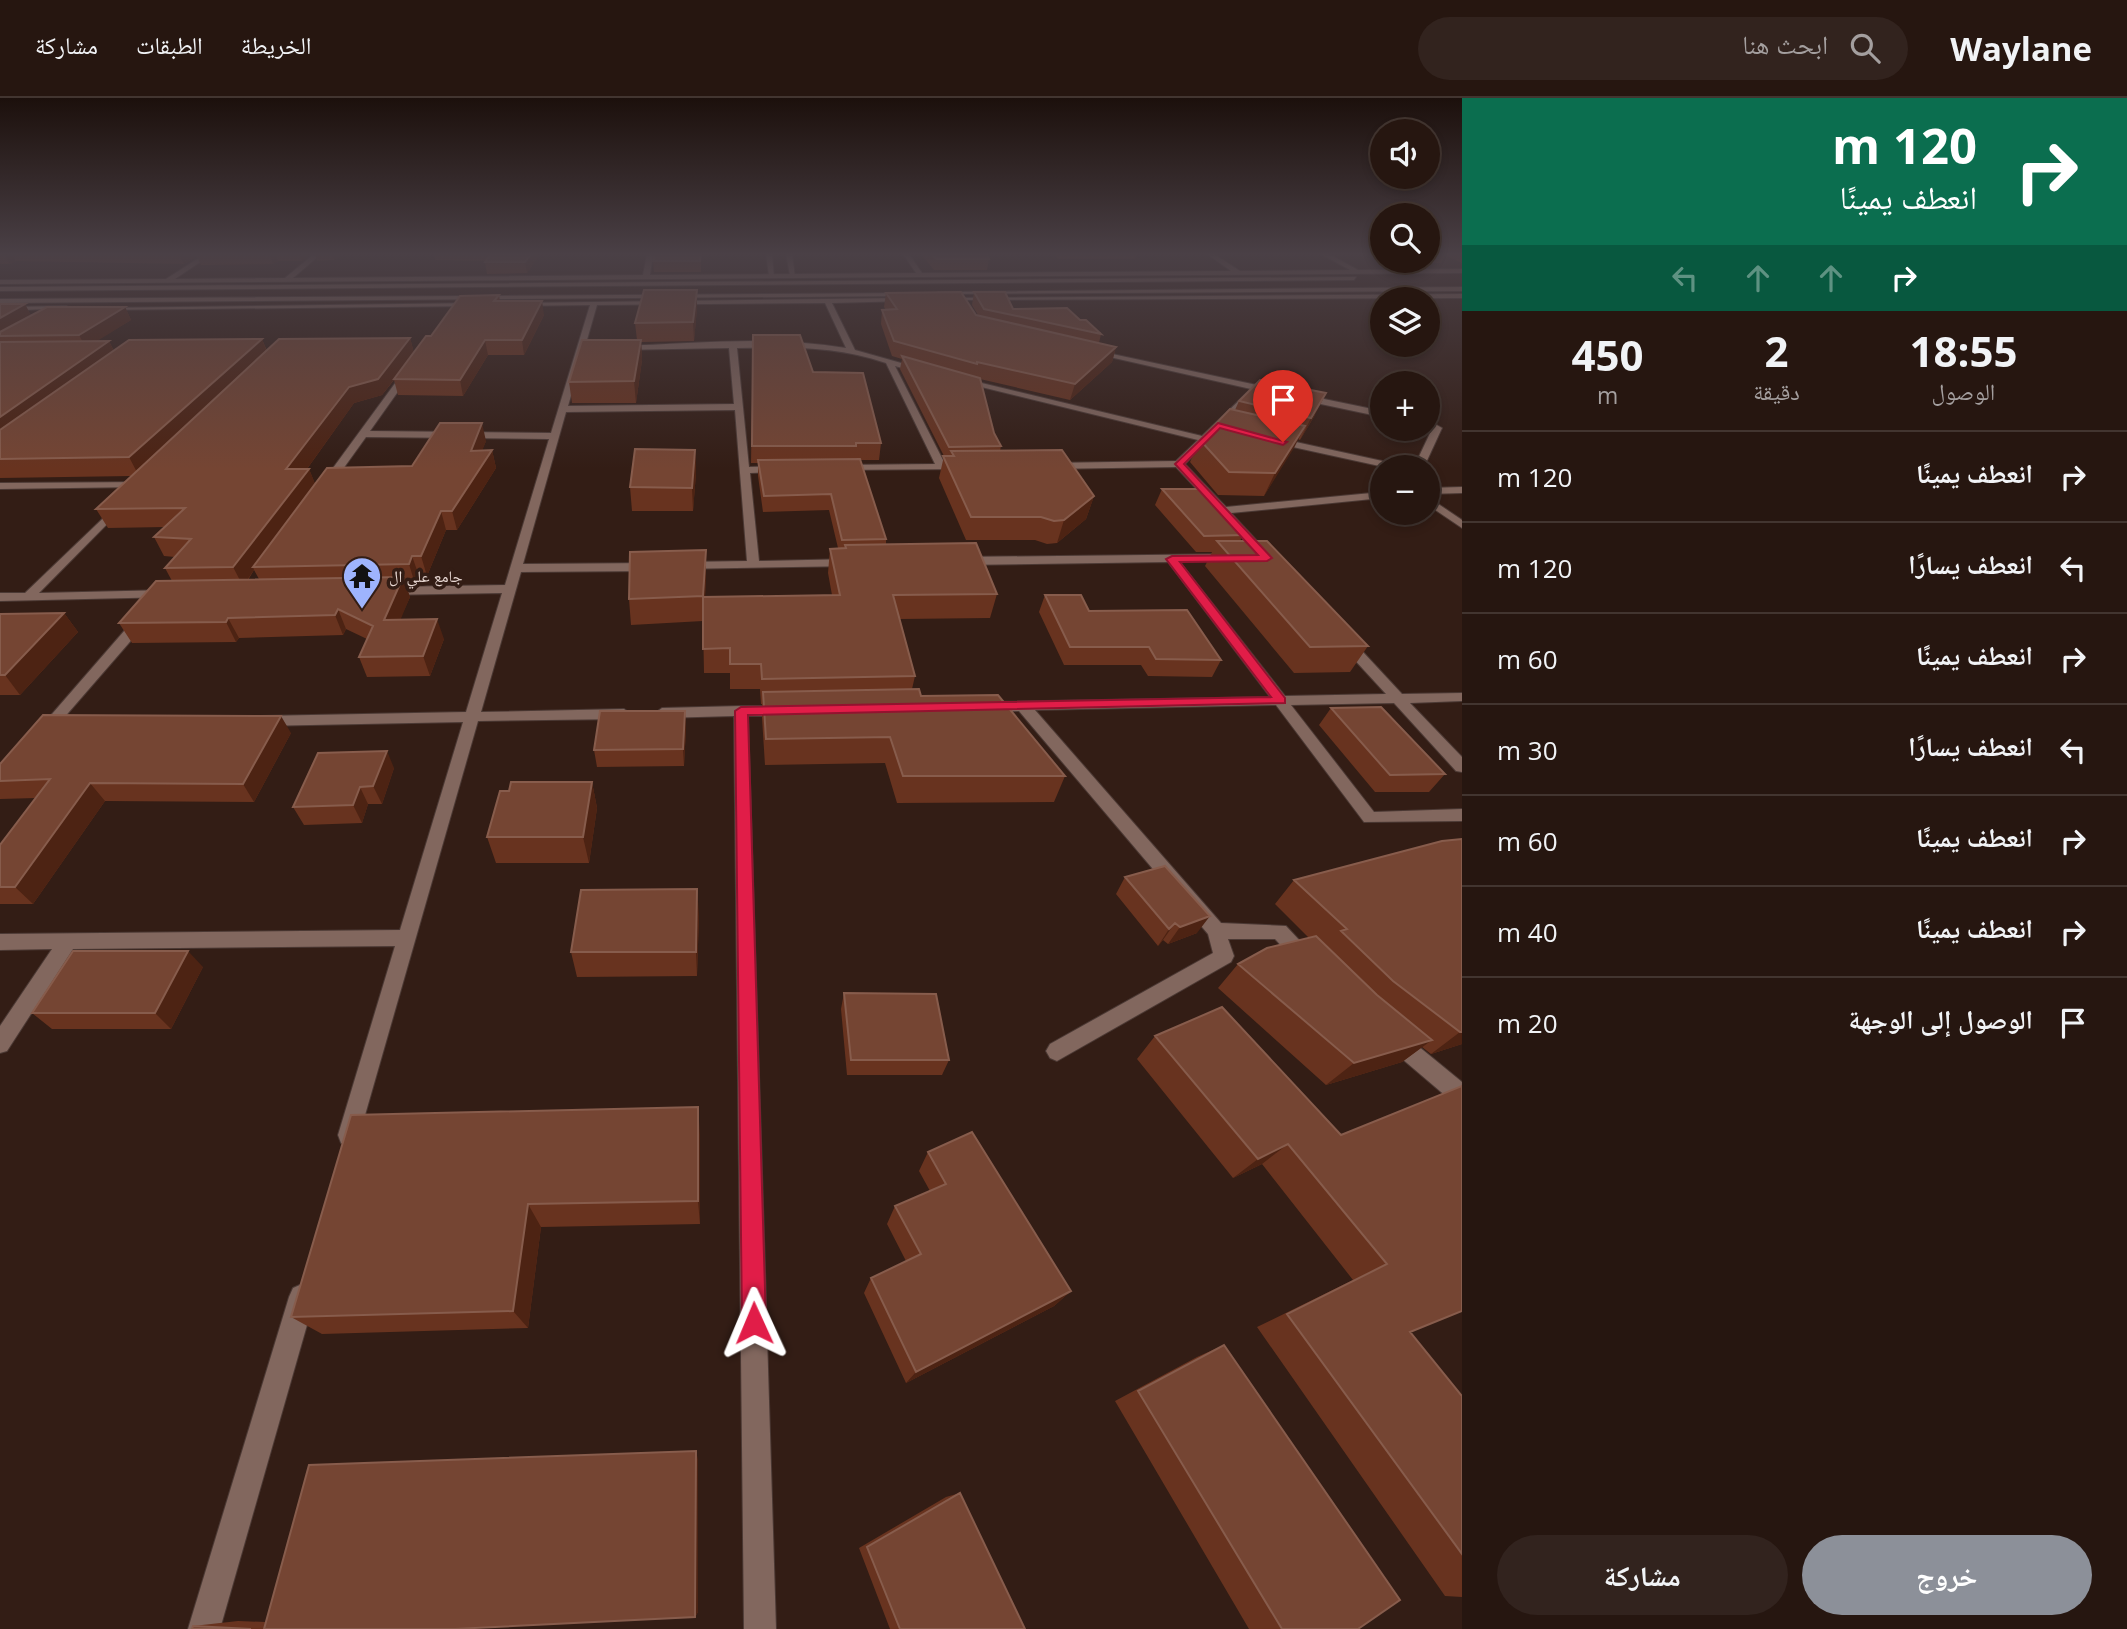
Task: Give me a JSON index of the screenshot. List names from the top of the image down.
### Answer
{
  "places": {
    "temple": ["جامع علي ال"]
  },
  "page": {
    "header": "Waylane",
    "search": "ابحث هنا",
    "nav": ["الخريطة", "الطبقات", "مشاركة"],
    "turn": ["120 m", "انعطف يمينًا"],
    "map_buttons": ["+", "−"],
    "eta": [
      "18:55",
      "الوصول",
      "2",
      "دقيقة",
      "450",
      "m"
    ],
    "list": [
      {
        "name": "انعطف يمينًا",
        "value": "120 m"
      },
      {
        "name": "انعطف يسارًا",
        "value": "120 m"
      },
      {
        "name": "انعطف يمينًا",
        "value": "60 m"
      },
      {
        "name": "انعطف يسارًا",
        "value": "30 m"
      },
      {
        "name": "انعطف يمينًا",
        "value": "60 m"
      },
      {
        "name": "انعطف يمينًا",
        "value": "40 m"
      },
      {
        "name": "الوصول إلى الوجهة",
        "value": "20 m"
      }
    ],
    "buttons": ["خروج", "مشاركة"]
  }
}
